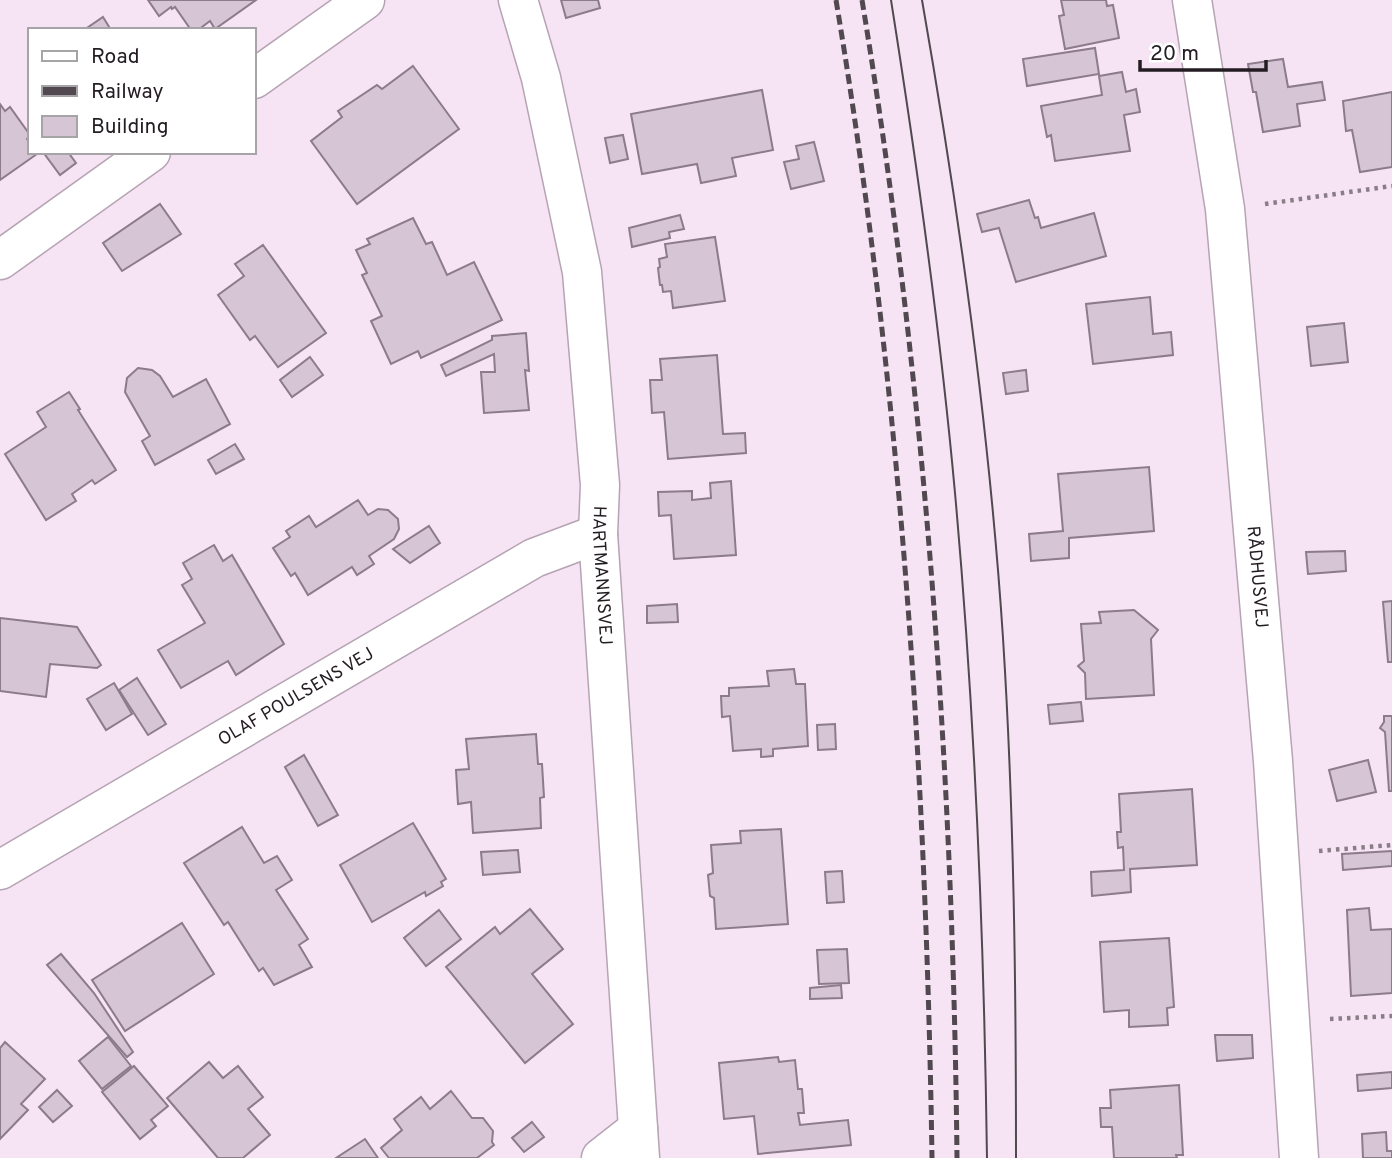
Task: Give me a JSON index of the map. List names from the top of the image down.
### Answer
{
  "streets": {
    "street": ["HARTMANNSVEJ", "RÅDHUSVEJ", "OLAF POULSENS VEJ"]
  },
  "crossings": [
    ["HARTMANNSVEJ", "OLAF POULSENS VEJ"]
  ],
  "legend": ["Road", "Railway", "Building"],
  "scale_bar": "20 m"
}
